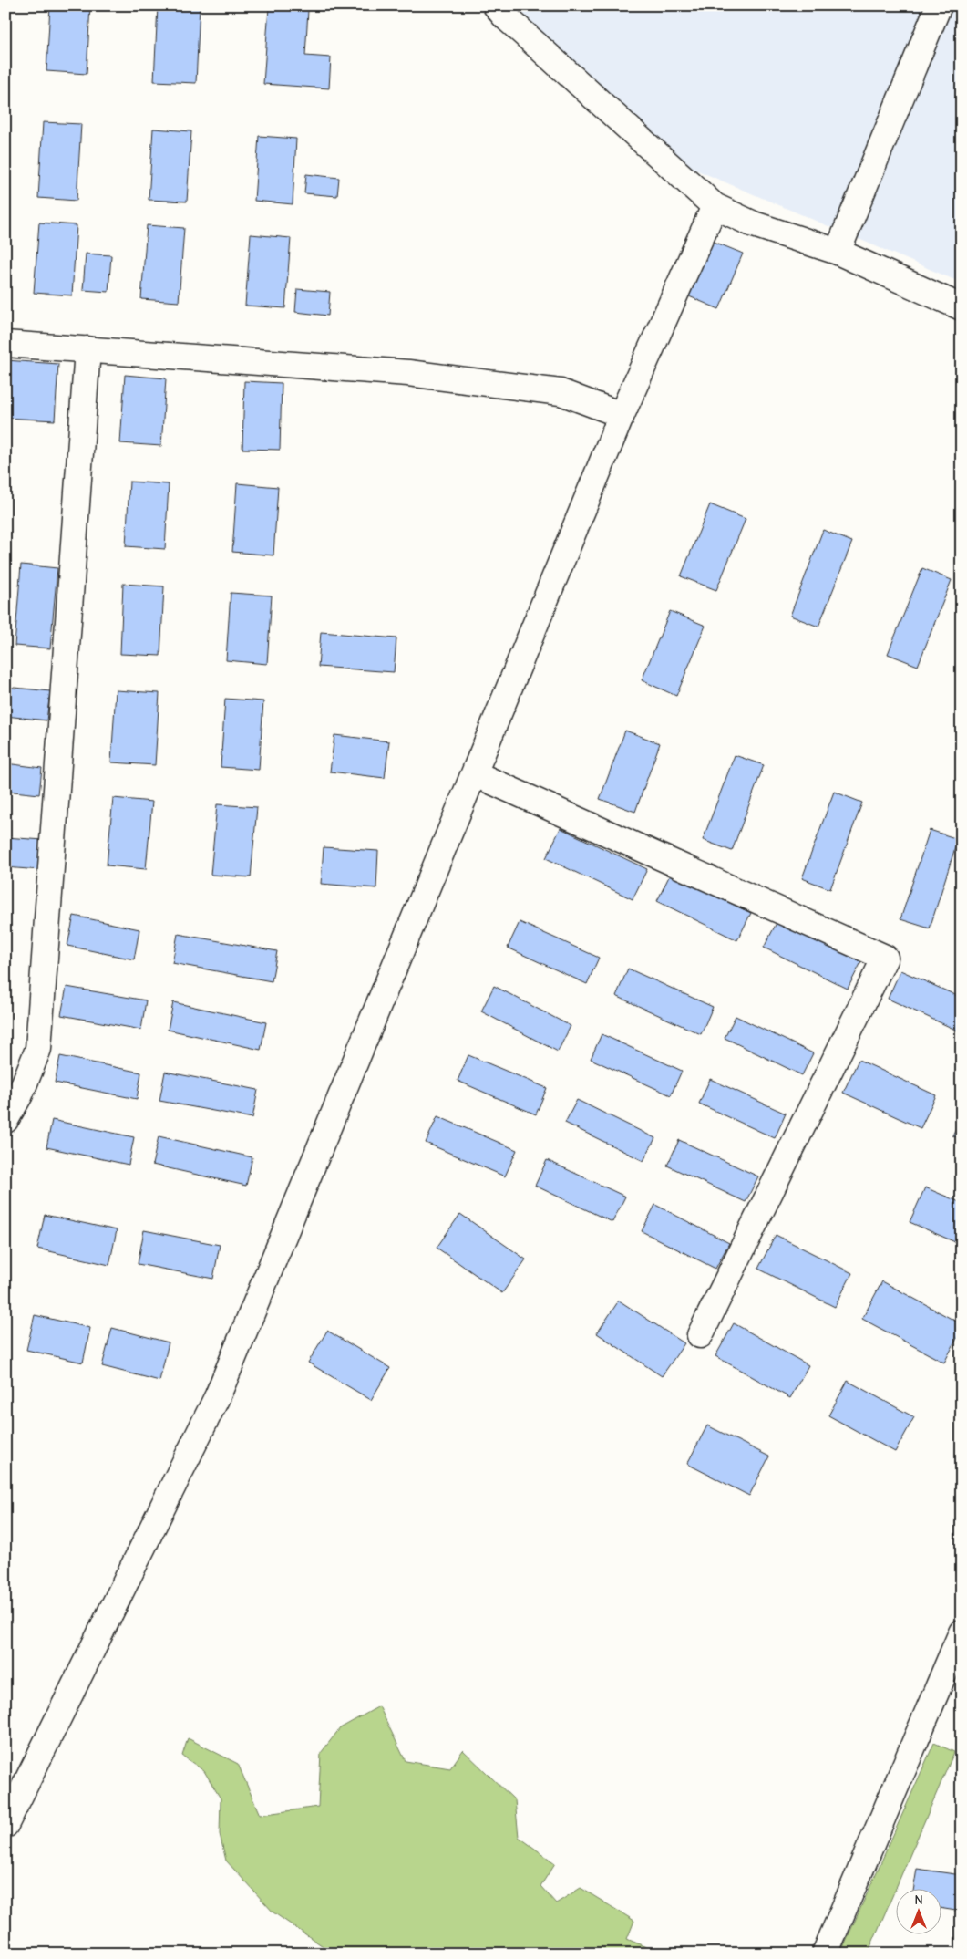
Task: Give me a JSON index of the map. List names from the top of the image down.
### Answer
{
  "north": "top"
}
